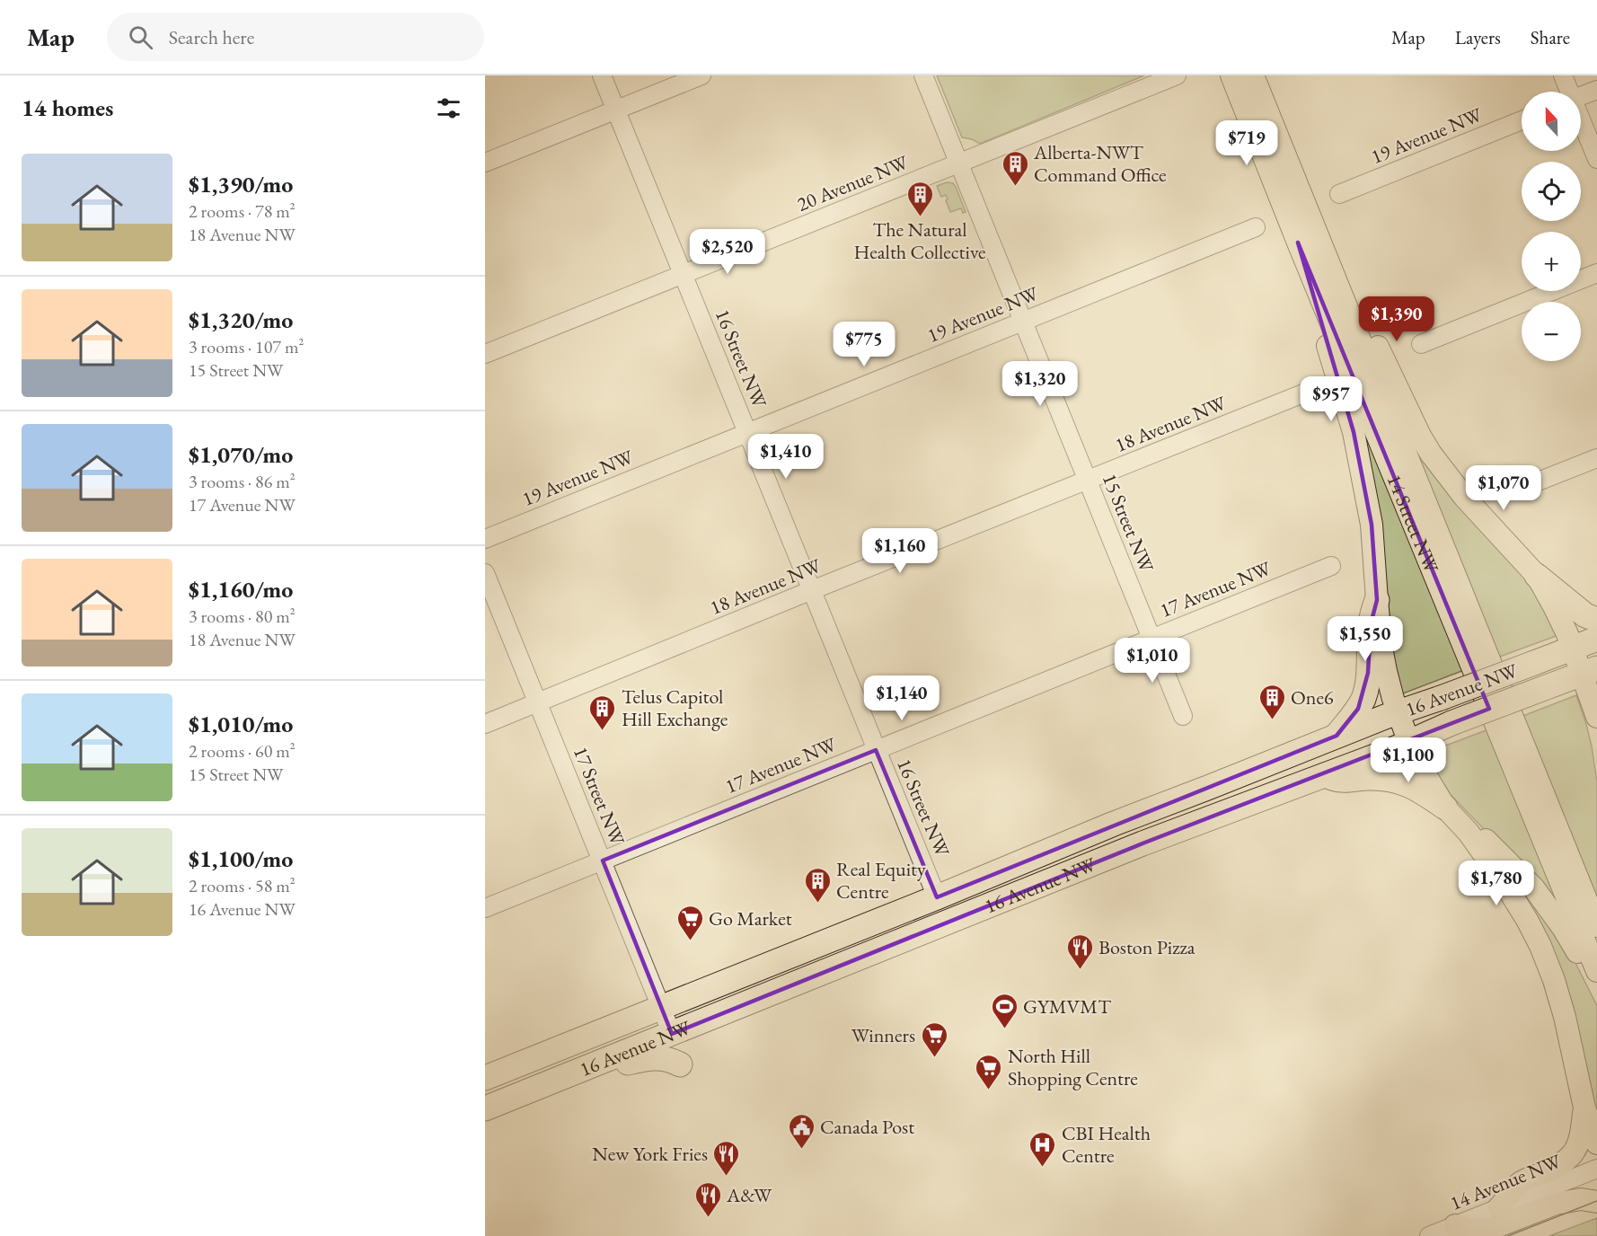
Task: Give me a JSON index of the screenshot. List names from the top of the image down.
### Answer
{
  "streets": {
    "highway": ["16 Avenue NW"],
    "main road": ["14 Street NW"],
    "street": [
      "19 Avenue NW",
      "20 Avenue NW",
      "16 Street NW",
      "18 Avenue NW",
      "15 Street NW",
      "17 Avenue NW",
      "17 Street NW",
      "14 Avenue NW"
    ]
  },
  "crossings": [
    ["19 Avenue NW", "16 Street NW"],
    ["19 Avenue NW", "15 Street NW"],
    ["20 Avenue NW", "16 Street NW"],
    ["20 Avenue NW", "15 Street NW"],
    ["16 Street NW", "18 Avenue NW"],
    ["16 Street NW", "17 Avenue NW"],
    ["16 Street NW", "16 Avenue NW"],
    ["18 Avenue NW", "15 Street NW"],
    ["18 Avenue NW", "17 Street NW"],
    ["15 Street NW", "17 Avenue NW"],
    ["17 Avenue NW", "17 Street NW"],
    ["16 Avenue NW", "17 Street NW"]
  ],
  "places": {
    "building": [
      "Alberta-NWT Command Office",
      "The Natural Health Collective",
      "One6",
      "Telus Capitol Hill Exchange",
      "Real Equity Centre"
    ],
    "supermarket": ["Go Market", "Winners", "North Hill Shopping Centre"],
    "restaurant": ["Boston Pizza", "New York Fries", "A&W"],
    "sports": ["GYMVMT"],
    "public building": ["Canada Post"],
    "hospital": ["CBI Health Centre"]
  },
  "north": "top",
  "page": {
    "header": "Map",
    "search": "Search here",
    "nav": ["Map", "Layers", "Share"],
    "heading": "14 homes",
    "map_buttons": ["+", "−"],
    "price": [
      "$719",
      "$2,520",
      "$1,390",
      "$775",
      "$1,320",
      "$957",
      "$1,410",
      "$1,070",
      "$1,160",
      "$1,550",
      "$1,010",
      "$1,140",
      "$1,100",
      "$1,780"
    ],
    "list": [
      {
        "name": "$1,390/mo",
        "note": "2 rooms · 78 m² · 18 Avenue NW"
      },
      {
        "name": "$1,320/mo",
        "note": "3 rooms · 107 m² · 15 Street NW"
      },
      {
        "name": "$1,070/mo",
        "note": "3 rooms · 86 m² · 17 Avenue NW"
      },
      {
        "name": "$1,160/mo",
        "note": "3 rooms · 80 m² · 18 Avenue NW"
      },
      {
        "name": "$1,010/mo",
        "note": "2 rooms · 60 m² · 15 Street NW"
      },
      {
        "name": "$1,100/mo",
        "note": "2 rooms · 58 m² · 16 Avenue NW"
      }
    ]
  }
}
